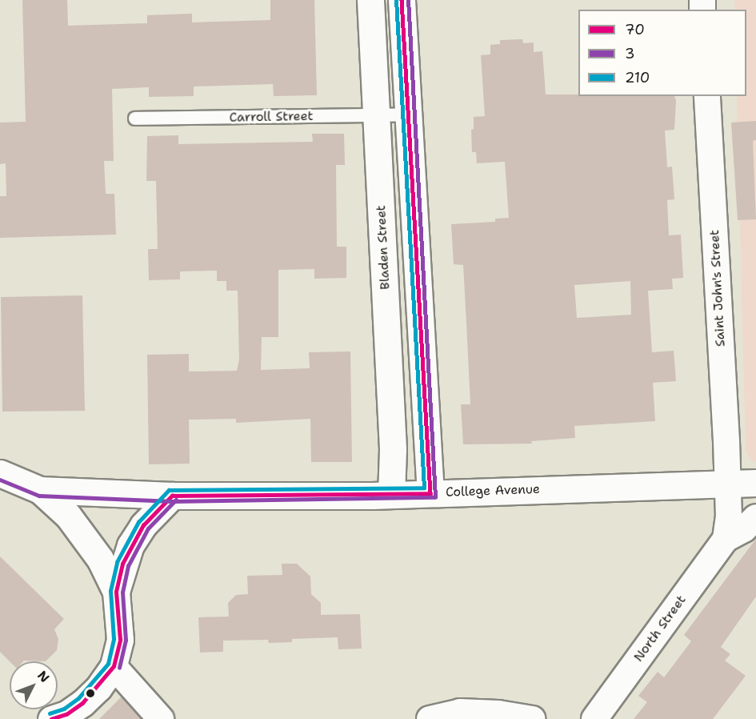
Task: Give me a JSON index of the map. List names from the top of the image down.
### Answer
{
  "streets": {
    "main road": ["Bladen Street", "College Avenue"],
    "street": ["Saint John's Street", "North Street"],
    "lane": ["Carroll Street"]
  },
  "crossings": [
    ["Carroll Street", "Bladen Street"],
    ["Bladen Street", "College Avenue"],
    ["Saint John's Street", "College Avenue"]
  ],
  "lines": ["transit line 70", "transit line 3", "transit line 210"],
  "legend": ["70", "3", "210"],
  "north": "top right"
}
